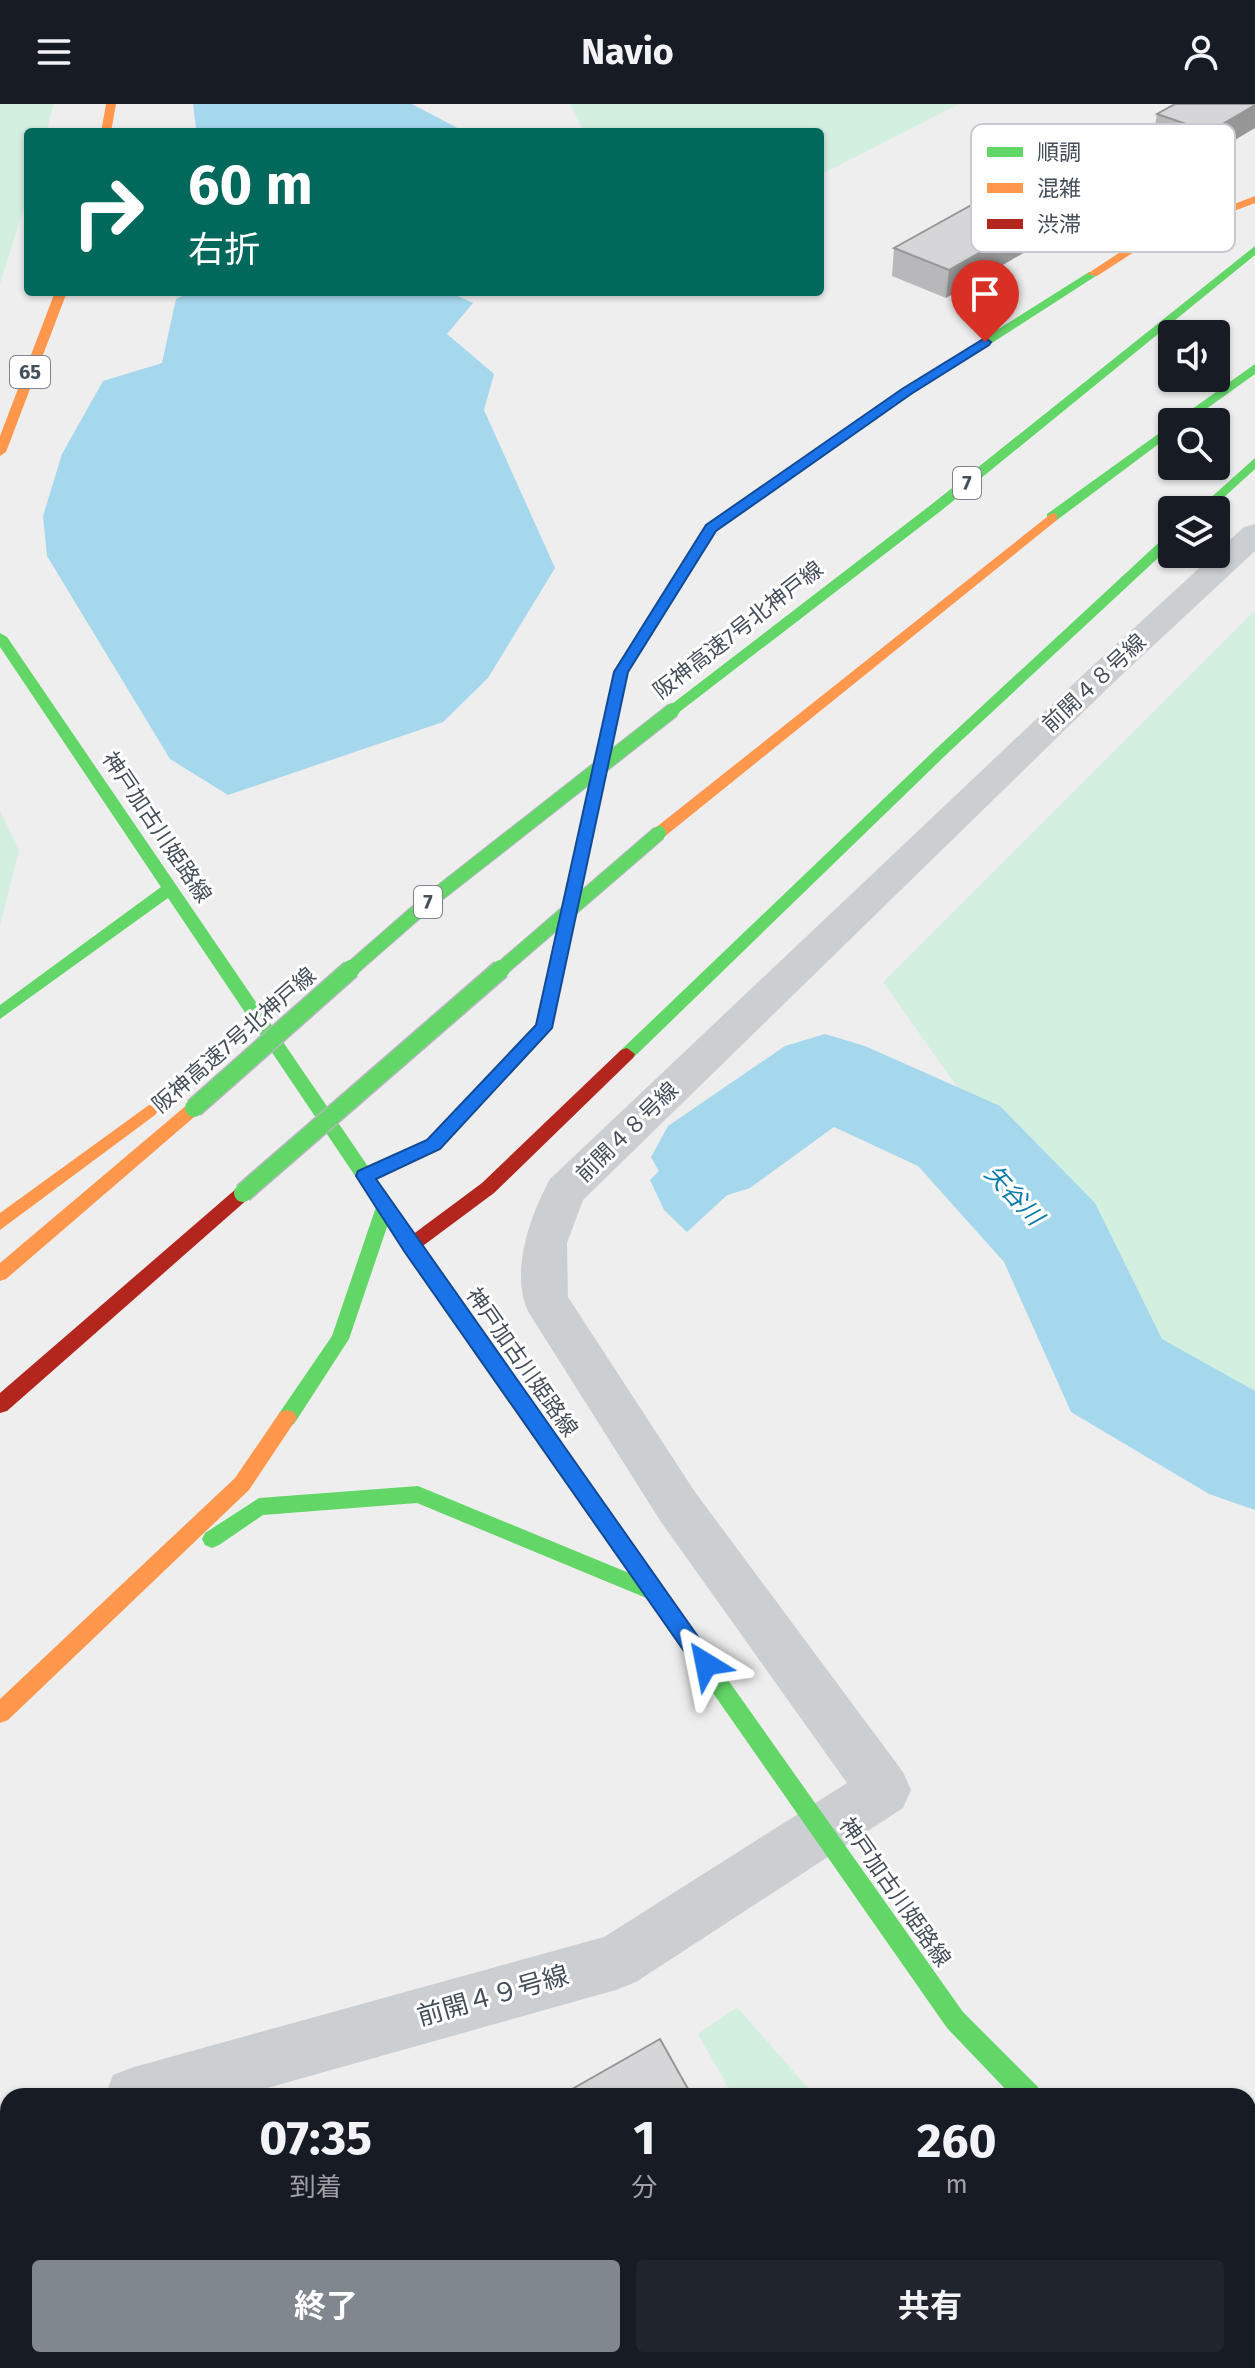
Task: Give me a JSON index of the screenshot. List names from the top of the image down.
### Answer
{
  "streets": {
    "main road": [
      "65",
      "7",
      "阪神高速7号北神戸線",
      "神戸加古川姫路線"
    ],
    "street": ["前開４８号線", "前開４９号線"]
  },
  "crossings": [
    ["前開４８号線", "神戸加古川姫路線"],
    ["前開４８号線", "前開４９号線"],
    ["神戸加古川姫路線", "前開４９号線"]
  ],
  "water": ["矢谷川"],
  "legend": ["順調", "混雑", "渋滞"],
  "page": {
    "header": "Navio",
    "turn": ["60 m", "右折"],
    "eta": [
      "07:35",
      "到着",
      "1",
      "分",
      "260",
      "m"
    ],
    "buttons": ["終了", "共有"]
  }
}
